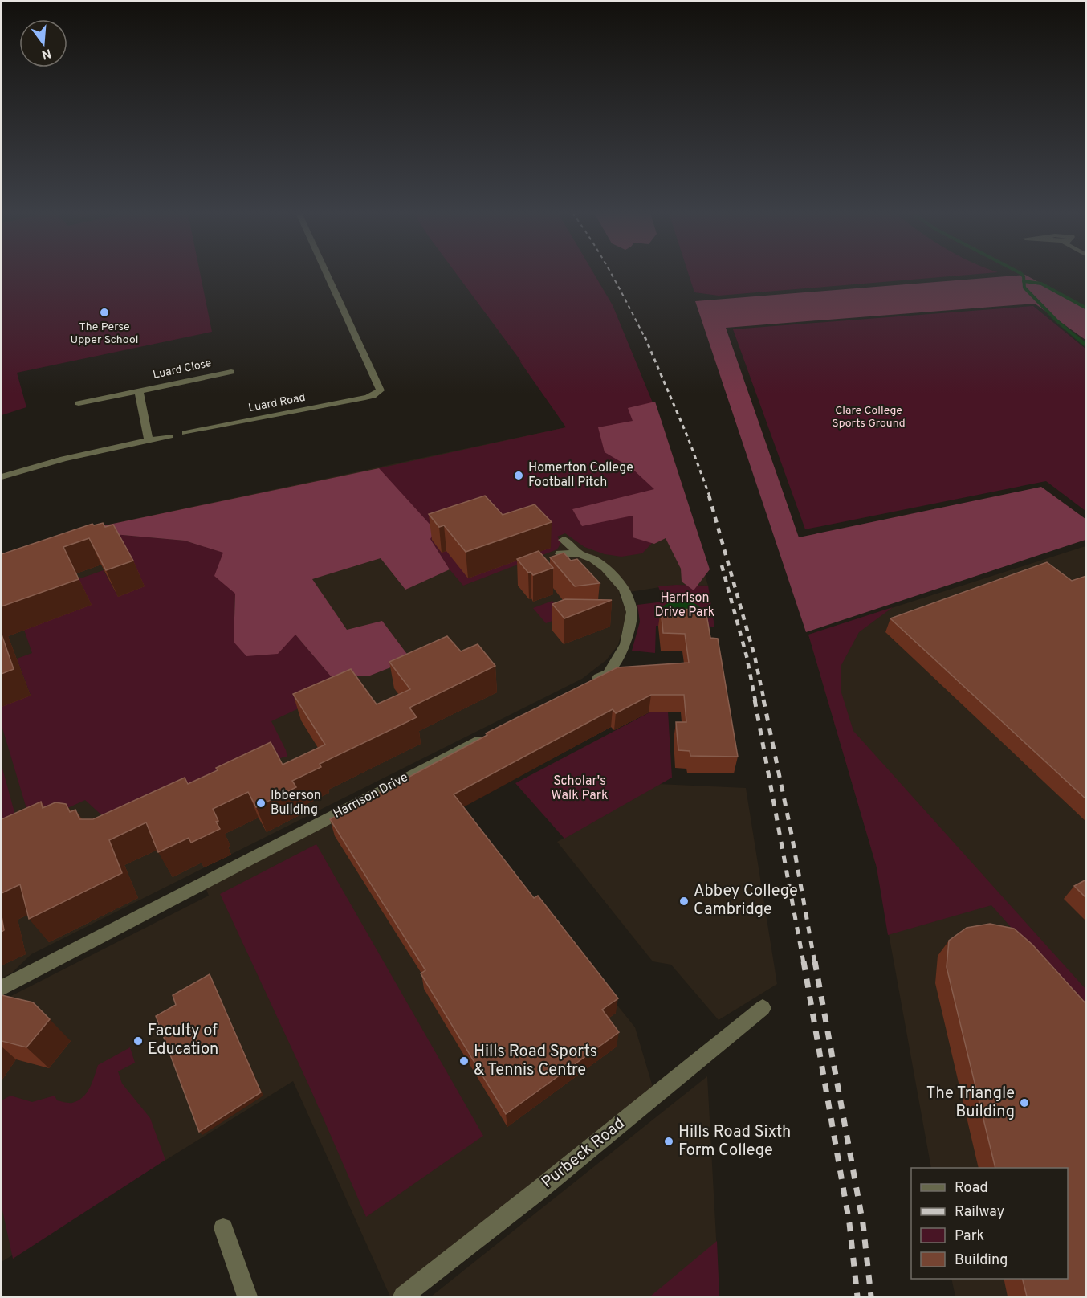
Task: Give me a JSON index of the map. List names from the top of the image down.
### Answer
{
  "streets": {
    "street": [
      "Luard Close",
      "Luard Road",
      "Harrison Drive",
      "Purbeck Road"
    ]
  },
  "parks": ["Clare College Sports Ground", "Harrison Drive Park", "Scholar's Walk Park"],
  "places": [
    "The Perse Upper School",
    "Homerton College Football Pitch",
    "Ibberson Building",
    "Abbey College Cambridge",
    "Faculty of Education",
    "Hills Road Sports & Tennis Centre",
    "The Triangle Building",
    "Hills Road Sixth Form College"
  ],
  "legend": [
    "Road",
    "Railway",
    "Park",
    "Building"
  ],
  "north": "bottom"
}
